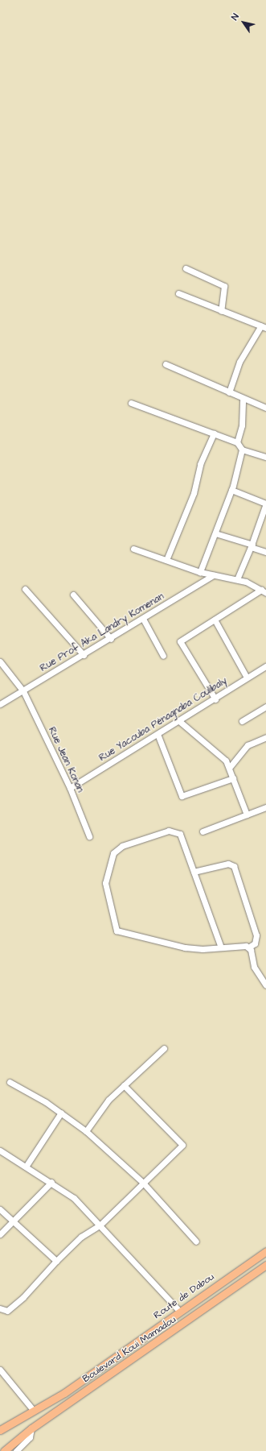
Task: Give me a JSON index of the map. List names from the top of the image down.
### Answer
{
  "streets": {
    "main road": ["Route de Dabou", "Boulevard Koui Mamadou"],
    "street": ["Rue Prof Aka Landry Komenan", "Rue Yacouba Pénagnaba Coulibaly", "Rue Jean Konan"]
  },
  "crossings": [
    ["Rue Prof Aka Landry Komenan", "Rue Jean Konan"],
    ["Rue Yacouba Pénagnaba Coulibaly", "Rue Jean Konan"]
  ],
  "north": "top left"
}
